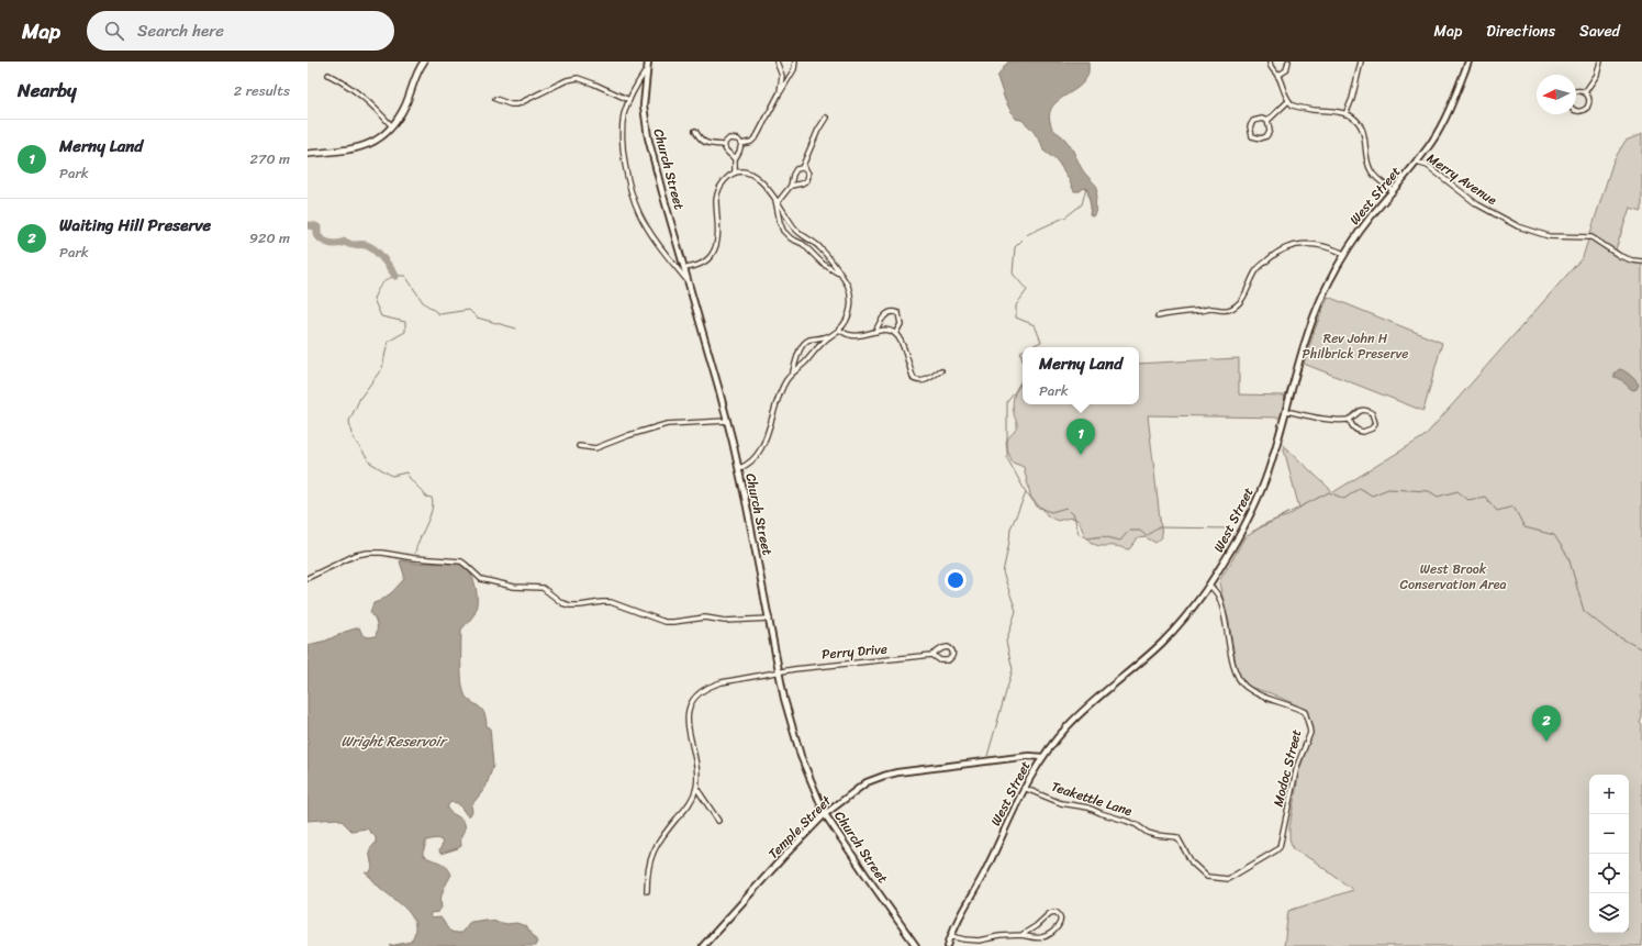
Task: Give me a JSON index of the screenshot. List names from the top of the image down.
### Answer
{
  "streets": {
    "main road": ["Church Street", "West Street", "Temple Street"],
    "street": [
      "Merry Avenue",
      "Perry Drive",
      "Modoc Street",
      "Teakettle Lane"
    ]
  },
  "crossings": [
    ["Church Street", "Perry Drive"],
    ["Church Street", "Temple Street"],
    ["Merry Avenue", "West Street"],
    ["West Street", "Modoc Street"],
    ["West Street", "Teakettle Lane"],
    ["West Street", "Temple Street"],
    ["Modoc Street", "Teakettle Lane"]
  ],
  "water": ["Wright Reservoir"],
  "parks": ["Rev John H Philbrick Preserve", "West Brook Conservation Area"],
  "north": "left",
  "page": {
    "header": "Map",
    "search": "Search here",
    "nav": ["Map", "Directions", "Saved"],
    "heading": ["Nearby", "2 results"],
    "list": [
      {
        "mark": "1",
        "name": "Merny Land",
        "note": "Park",
        "value": "270 m"
      },
      {
        "mark": "2",
        "name": "Waiting Hill Preserve",
        "note": "Park",
        "value": "920 m"
      }
    ],
    "popup": ["Merny Land", "Park"],
    "pins": ["1", "2"],
    "map_buttons": ["+", "−"]
  }
}
